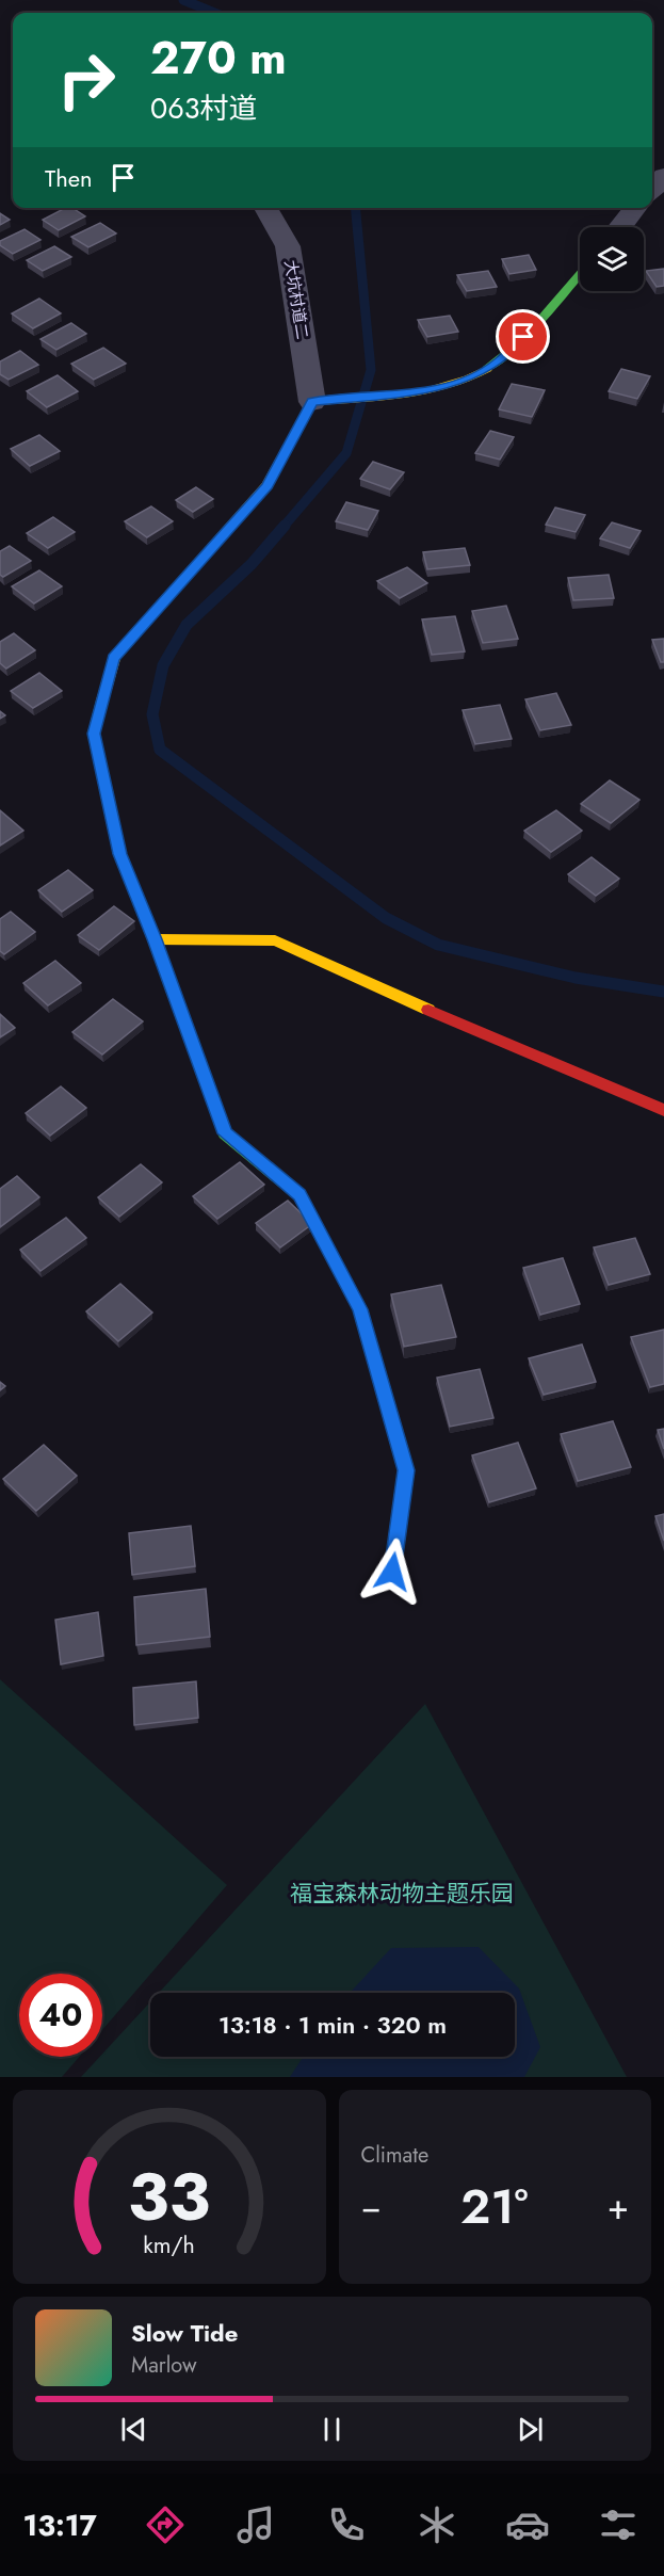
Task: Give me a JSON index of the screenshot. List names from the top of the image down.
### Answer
{
  "streets": {
    "street": ["大坑村道二"]
  },
  "parks": ["福宝森林动物主题乐园"],
  "page": {
    "turn": ["270 m", "063村道"],
    "then": "Then",
    "limit": "40",
    "trip": "13:18 · 1 min · 320 m",
    "tile": "Climate",
    "heat": ["−", "21°", "+"],
    "song": ["Slow Tide", "Marlow"],
    "tabs": "13:17",
    "gauge": ["33", "km/h"]
  }
}
